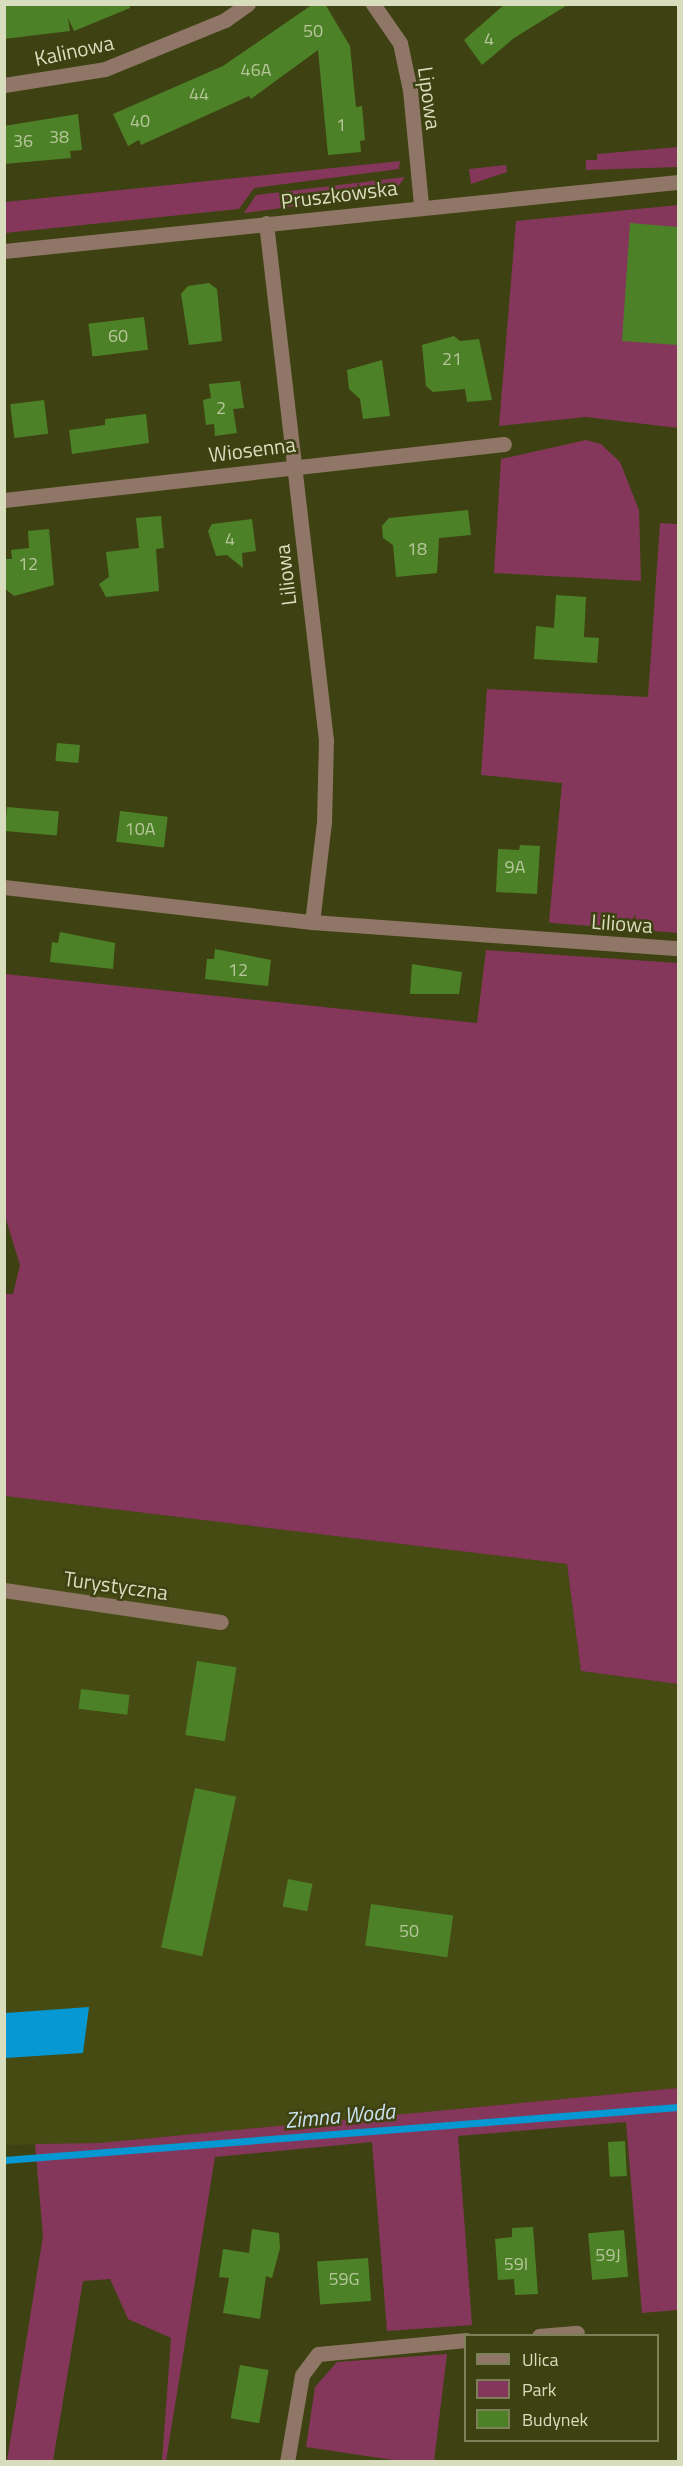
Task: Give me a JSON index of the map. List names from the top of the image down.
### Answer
{
  "streets": {
    "street": [
      "Kalinowa",
      "Lipowa",
      "Pruszkowska",
      "Wiosenna",
      "Liliowa",
      "Turystyczna"
    ]
  },
  "crossings": [
    ["Lipowa", "Pruszkowska"],
    ["Pruszkowska", "Liliowa"],
    ["Wiosenna", "Liliowa"]
  ],
  "water": ["Zimna Woda"],
  "house_numbers": [
    "50",
    "4",
    "46A",
    "44",
    "40",
    "1",
    "38",
    "36",
    "60",
    "21",
    "2",
    "4",
    "18",
    "12",
    "10A",
    "9A",
    "12",
    "50",
    "59J",
    "59I",
    "59G"
  ],
  "legend": ["Ulica", "Park", "Budynek"]
}
